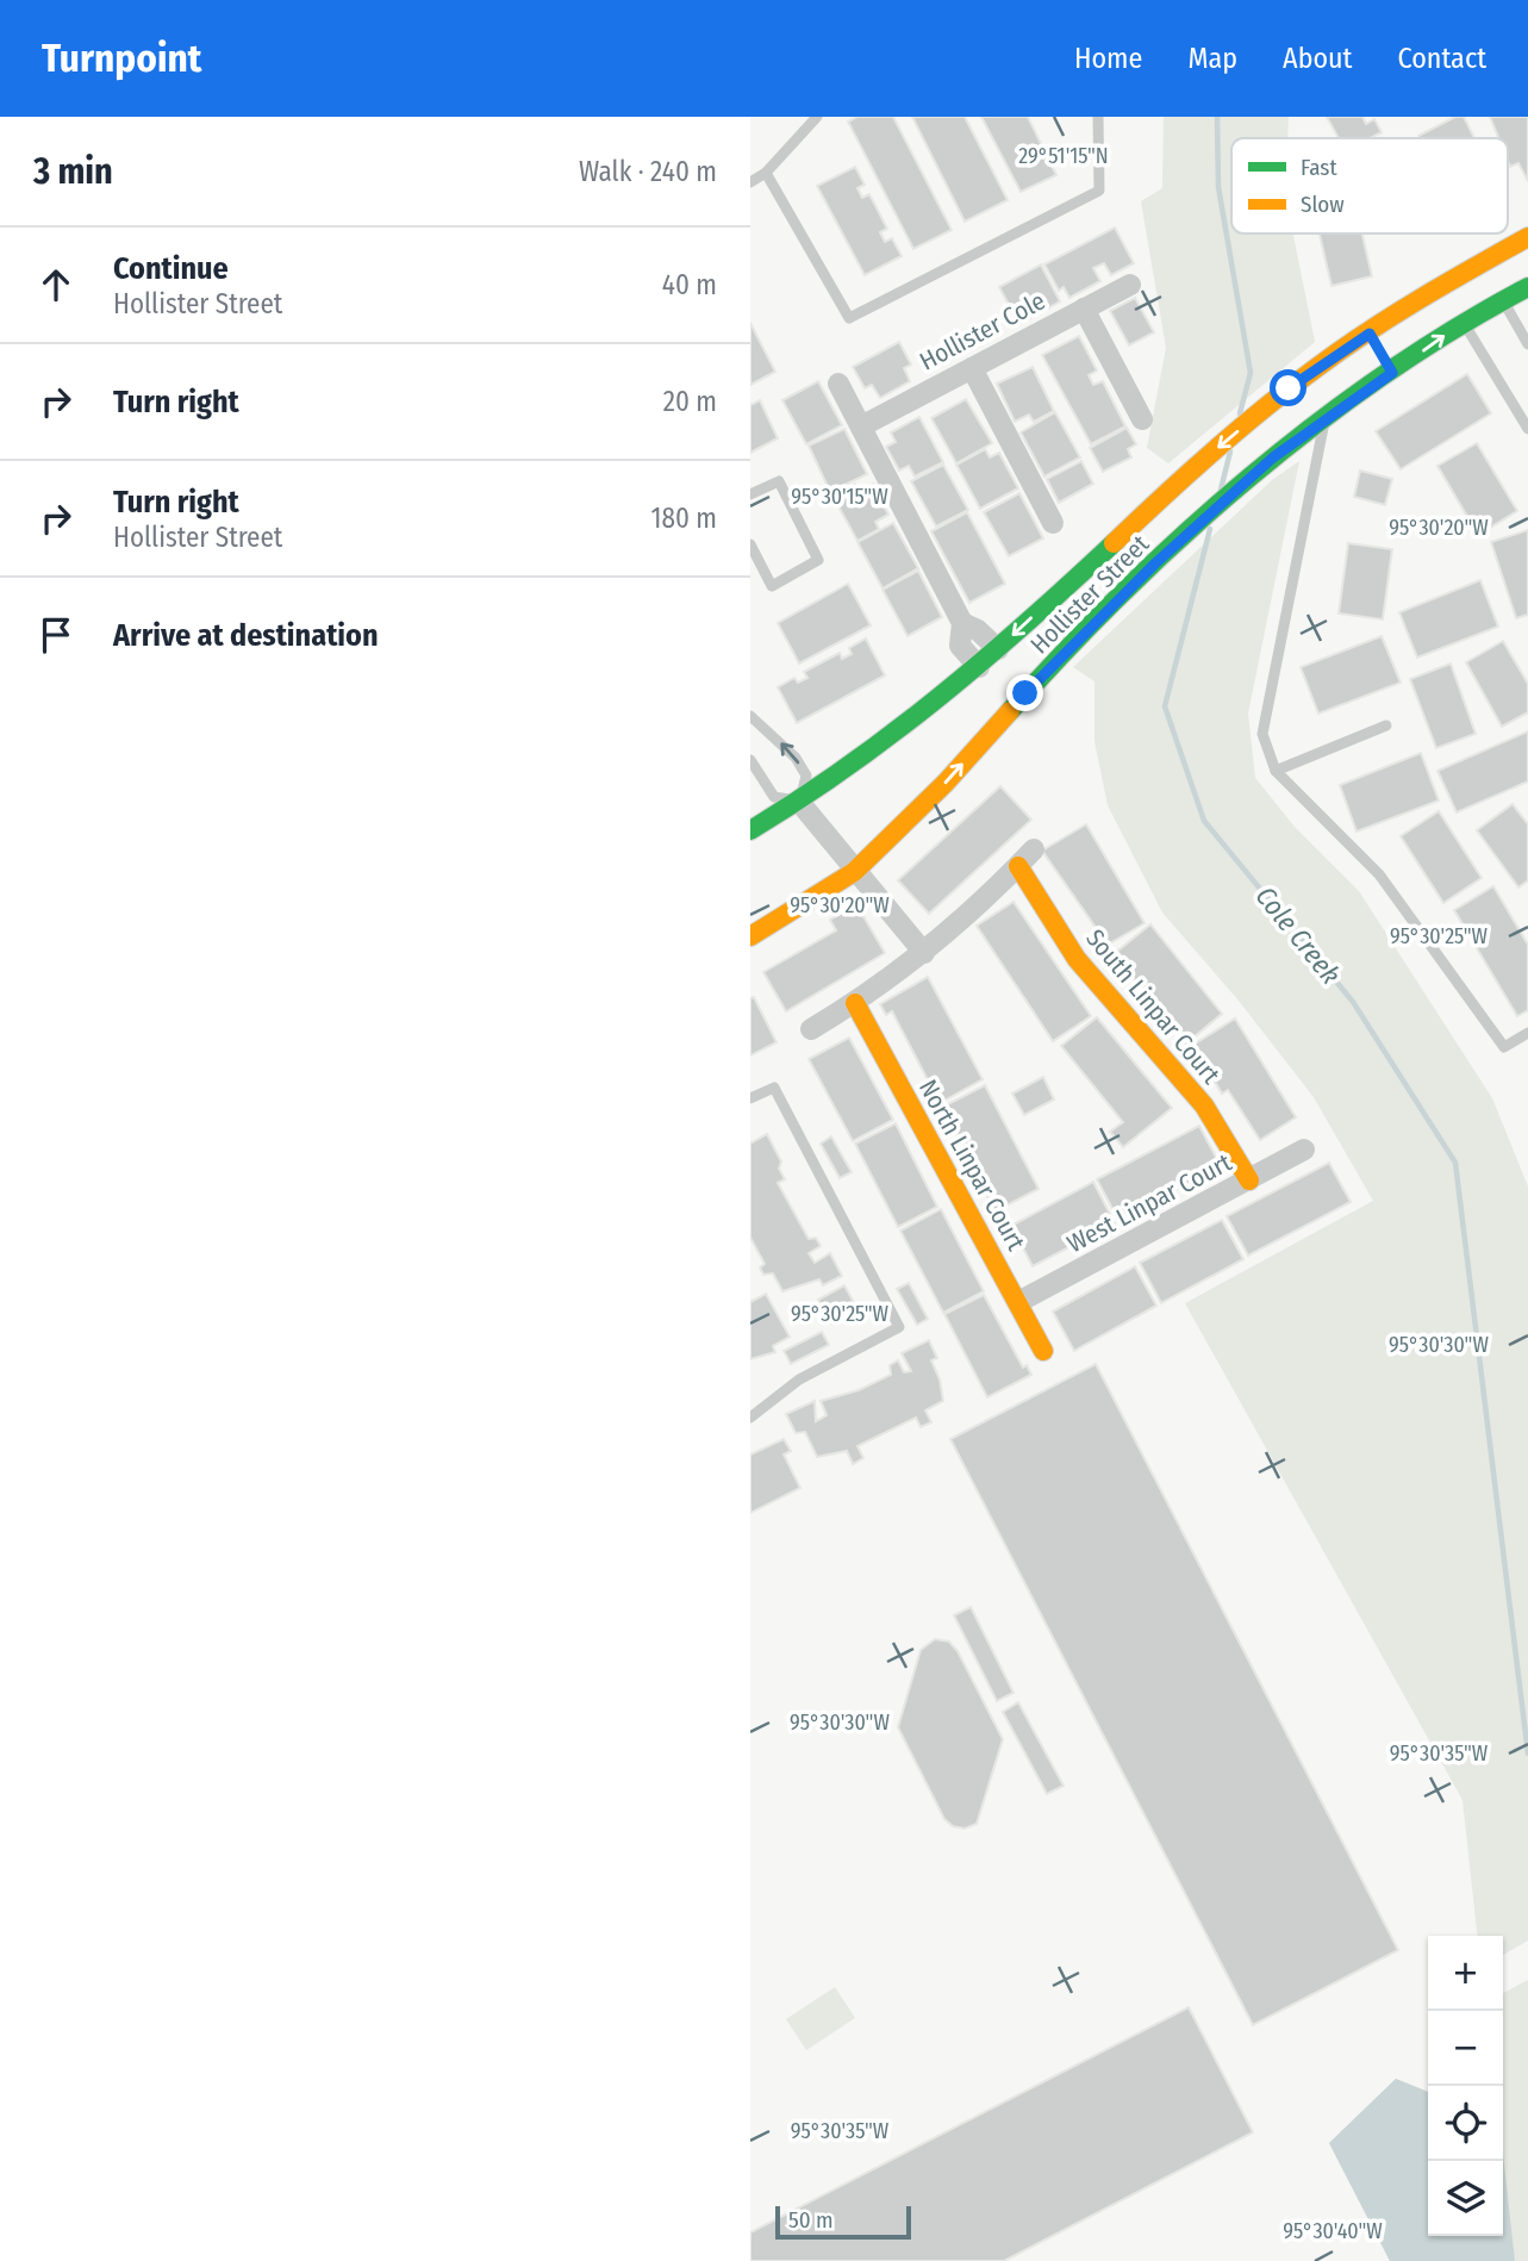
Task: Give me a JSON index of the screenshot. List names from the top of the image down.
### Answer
{
  "streets": {
    "main road": ["Hollister Street", "South Linpar Court", "North Linpar Court"],
    "street": ["Hollister Cole", "West Linpar Court"]
  },
  "crossings": [
    ["South Linpar Court", "West Linpar Court"],
    ["North Linpar Court", "West Linpar Court"]
  ],
  "water": ["Cole Creek"],
  "legend": ["Fast", "Slow"],
  "scale_bar": "50 m",
  "page": {
    "header": "Turnpoint",
    "nav": [
      "Home",
      "Map",
      "About",
      "Contact"
    ],
    "heading": ["3 min", "Walk · 240 m"],
    "list": [
      ["Continue", "Hollister Street", "40 m"],
      ["Turn right", "20 m"],
      ["Turn right", "Hollister Street", "180 m"],
      "Arrive at destination"
    ],
    "map_buttons": ["+", "−"],
    "scale": "50 m"
  },
  "coordinates": [
    "29°51'15\"N",
    "95°30'15\"W",
    "95°30'20\"W",
    "95°30'25\"W",
    "95°30'30\"W",
    "95°30'35\"W",
    "95°30'40\"W"
  ]
}
